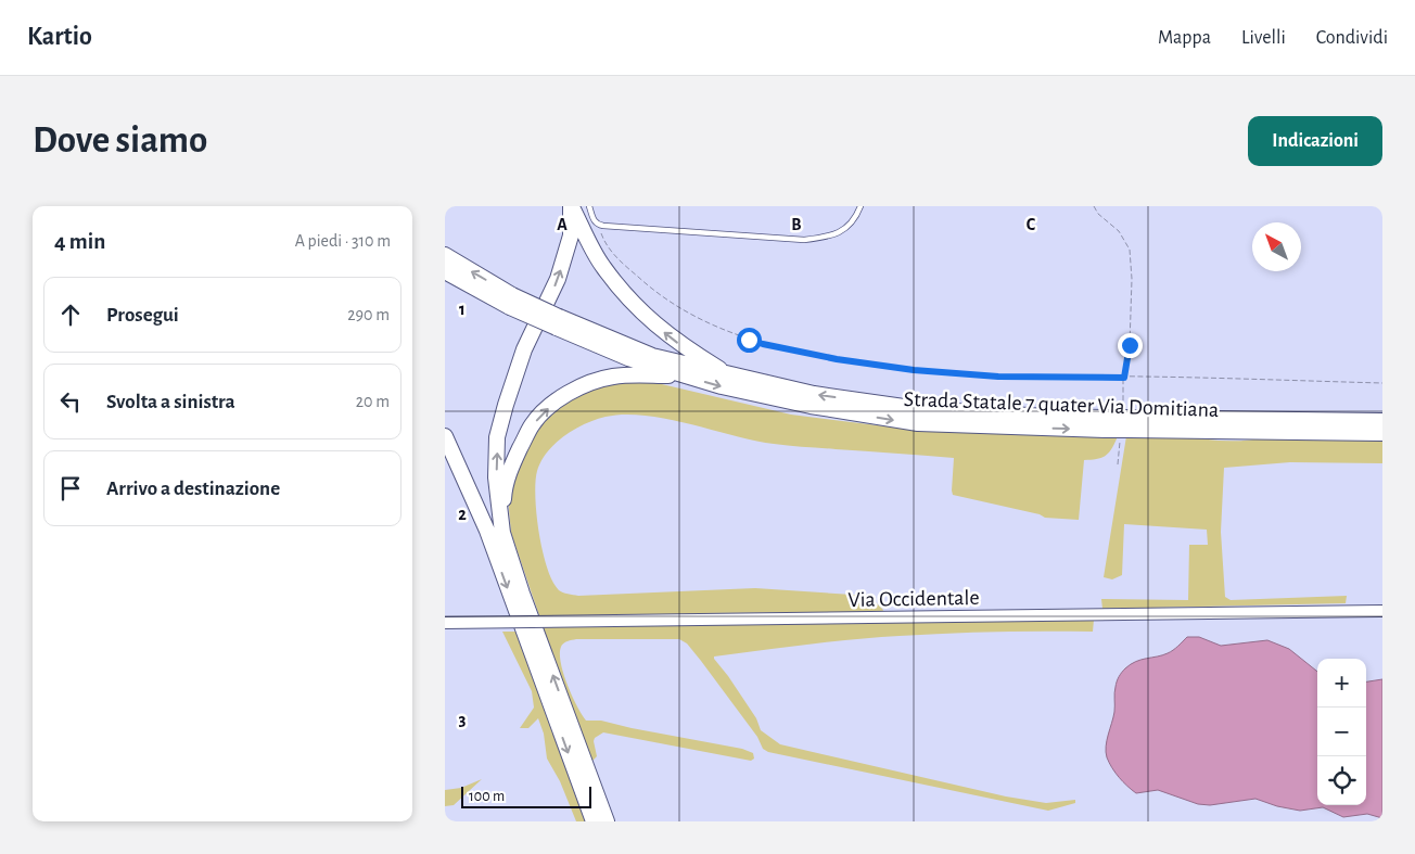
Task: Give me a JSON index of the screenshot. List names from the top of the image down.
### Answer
{
  "streets": {
    "highway": ["Strada Statale 7 quater Via Domitiana"],
    "street": ["Via Occidentale"]
  },
  "scale_bar": "100 m",
  "north": "top left",
  "page": {
    "header": "Kartio",
    "nav": ["Mappa", "Livelli", "Condividi"],
    "buttons": "Indicazioni",
    "title": "Dove siamo",
    "heading": ["4 min", "A piedi · 310 m"],
    "list": [
      ["Prosegui", "290 m"],
      ["Svolta a sinistra", "20 m"],
      "Arrivo a destinazione"
    ],
    "map_buttons": ["+", "−"],
    "scale": "100 m"
  },
  "grid": {
    "columns": ["A", "B", "C"],
    "rows": ["1", "2", "3"]
  }
}
